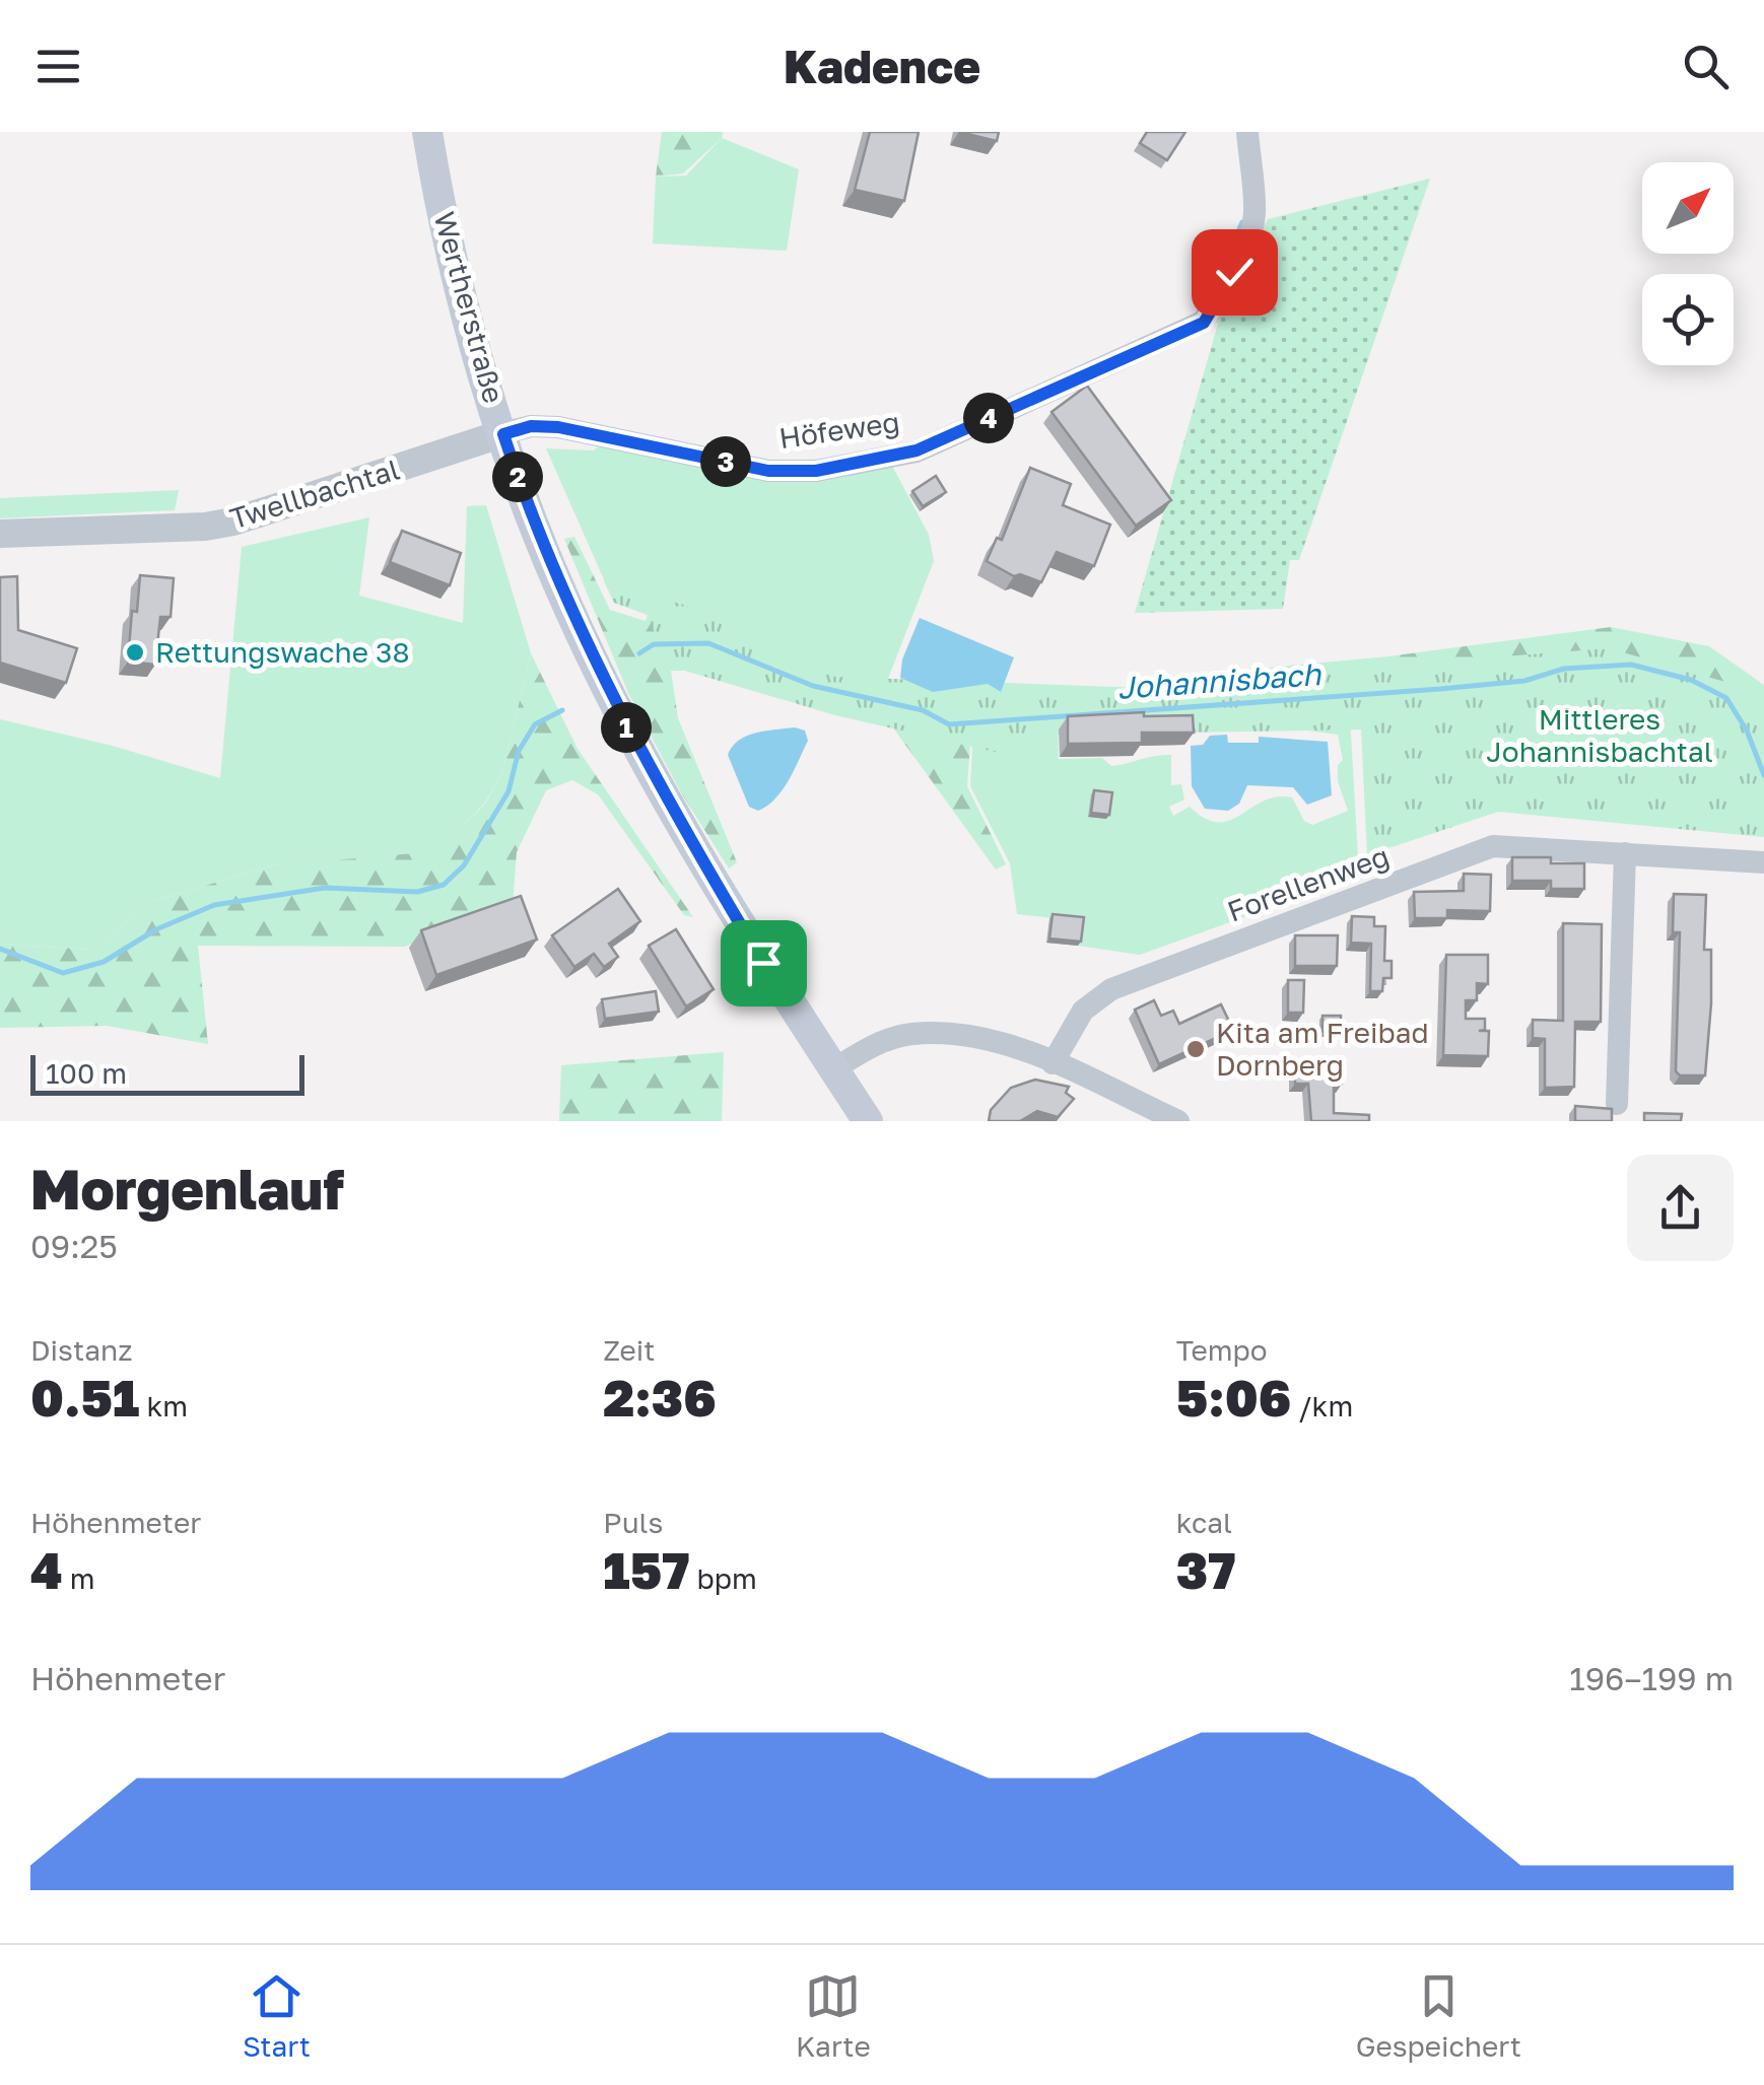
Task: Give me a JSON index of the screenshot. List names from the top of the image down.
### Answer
{
  "streets": {
    "main road": ["Wertherstraße"],
    "street": ["Höfeweg", "Twellbachtal", "Forellenweg"]
  },
  "crossings": [
    ["Wertherstraße", "Höfeweg"],
    ["Wertherstraße", "Twellbachtal"],
    ["Höfeweg", "Twellbachtal"]
  ],
  "water": ["Johannisbach"],
  "parks": ["Mittleres Johannisbachtal"],
  "places": ["Rettungswache 38", "Kita am Freibad Dornberg"],
  "scale_bar": "100 m",
  "north": "top right",
  "page": {
    "header": "Kadence",
    "pins": [
      "4",
      "3",
      "2",
      "1"
    ],
    "scale": "100 m",
    "heading": ["Morgenlauf", "09:25"],
    "stats": [
      ["Distanz", "0.51 km"],
      ["Zeit", "2:36"],
      ["Tempo", "5:06 /km"],
      ["Höhenmeter", "4 m"],
      ["Puls", "157 bpm"],
      ["kcal", "37"]
    ],
    "chart": ["Höhenmeter", "196–199 m"],
    "tabs": ["Start", "Karte", "Gespeichert"]
  }
}
